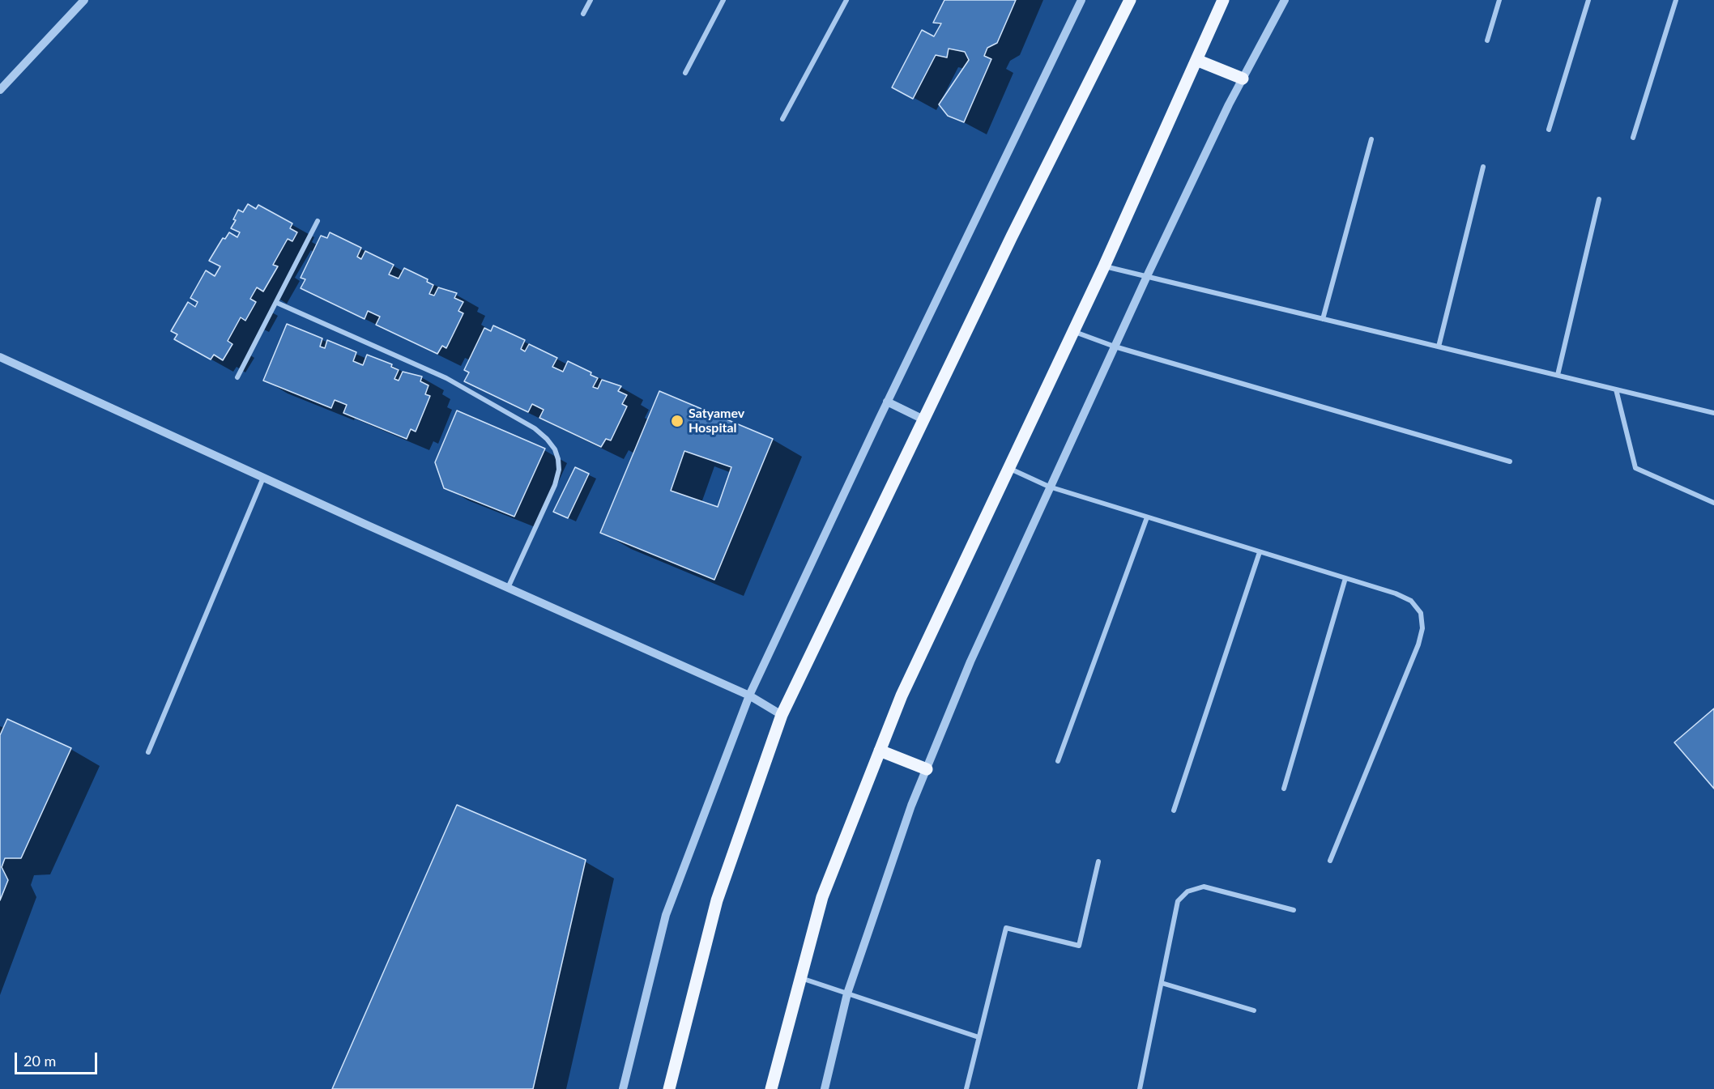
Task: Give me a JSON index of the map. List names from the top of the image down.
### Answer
{
  "places": ["Satyamev Hospital"],
  "scale_bar": "20 m"
}
